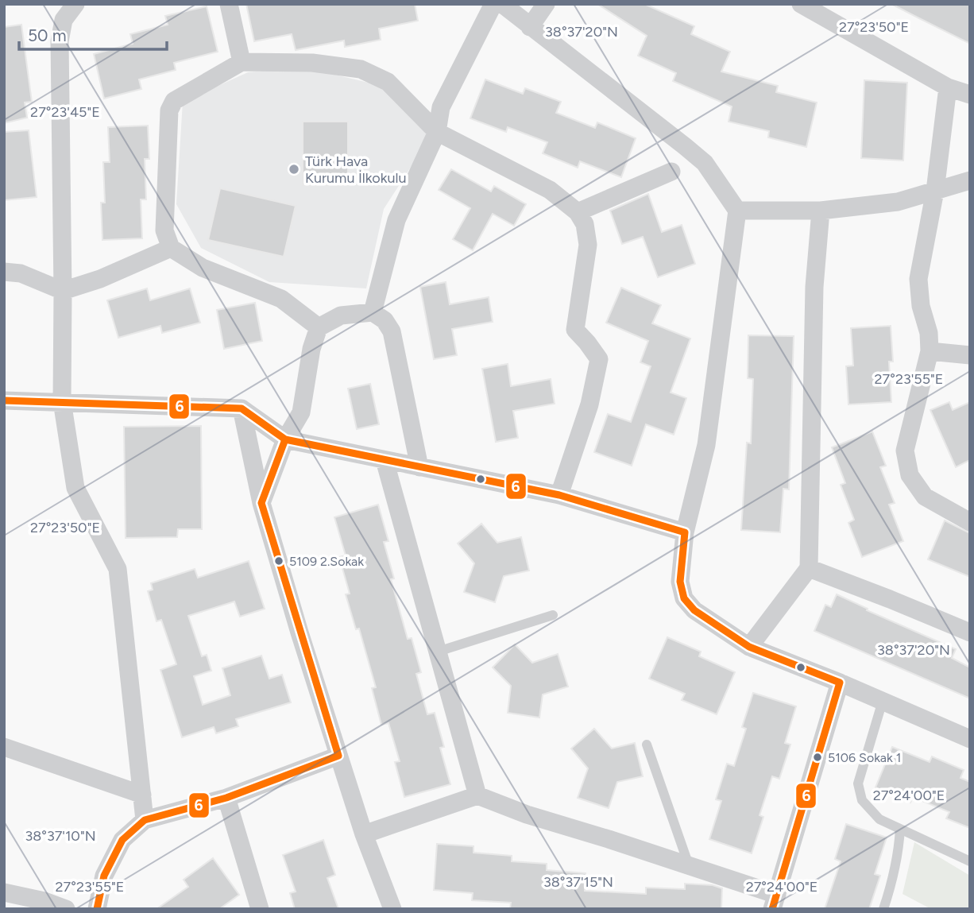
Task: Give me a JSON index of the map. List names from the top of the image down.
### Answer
{
  "places": ["Türk Hava Kurumu İlkokulu", "5109 2.Sokak", "5106 Sokak 1"],
  "lines": ["transit line 6"],
  "scale_bar": "50 m",
  "coordinates": [
    "27°23'50\"E",
    "38°37'20\"N",
    "27°23'45\"E",
    "27°23'55\"E",
    "27°24'00\"E",
    "38°37'10\"N",
    "38°37'15\"N"
  ]
}
